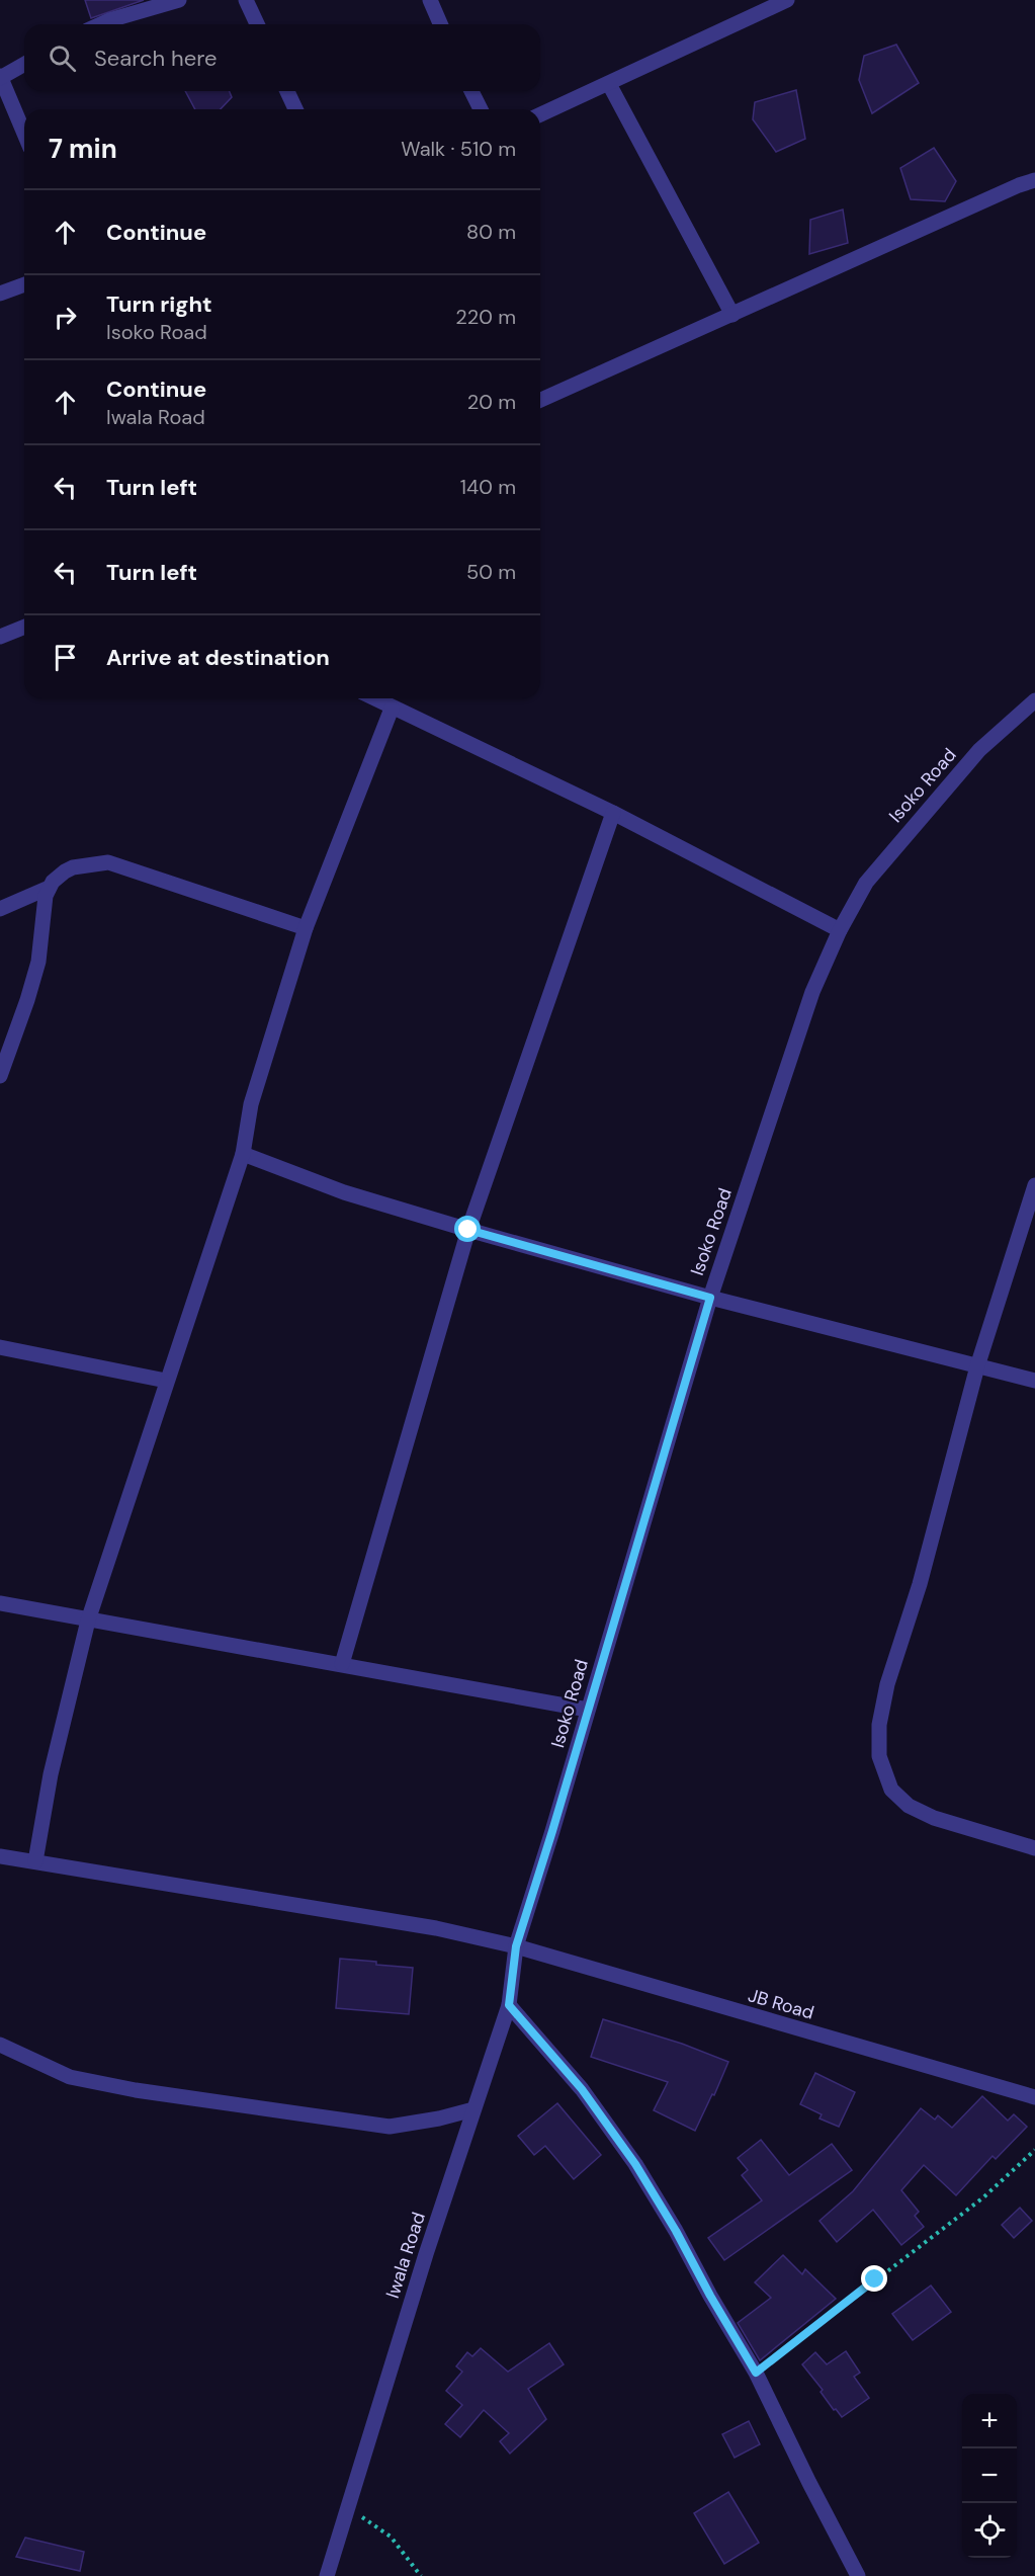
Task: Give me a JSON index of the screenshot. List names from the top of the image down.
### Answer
{
  "streets": {
    "street": ["Isoko Road", "JB Road", "Iwala Road"]
  },
  "crossings": [
    ["Isoko Road", "JB Road"],
    ["Isoko Road", "Iwala Road"],
    ["JB Road", "Iwala Road"]
  ],
  "page": {
    "search": "Search here",
    "heading": ["7 min", "Walk · 510 m"],
    "list": [
      ["Continue", "80 m"],
      ["Turn right", "Isoko Road", "220 m"],
      ["Continue", "Iwala Road", "20 m"],
      ["Turn left", "140 m"],
      ["Turn left", "50 m"],
      "Arrive at destination"
    ],
    "map_buttons": ["+", "−"]
  }
}
